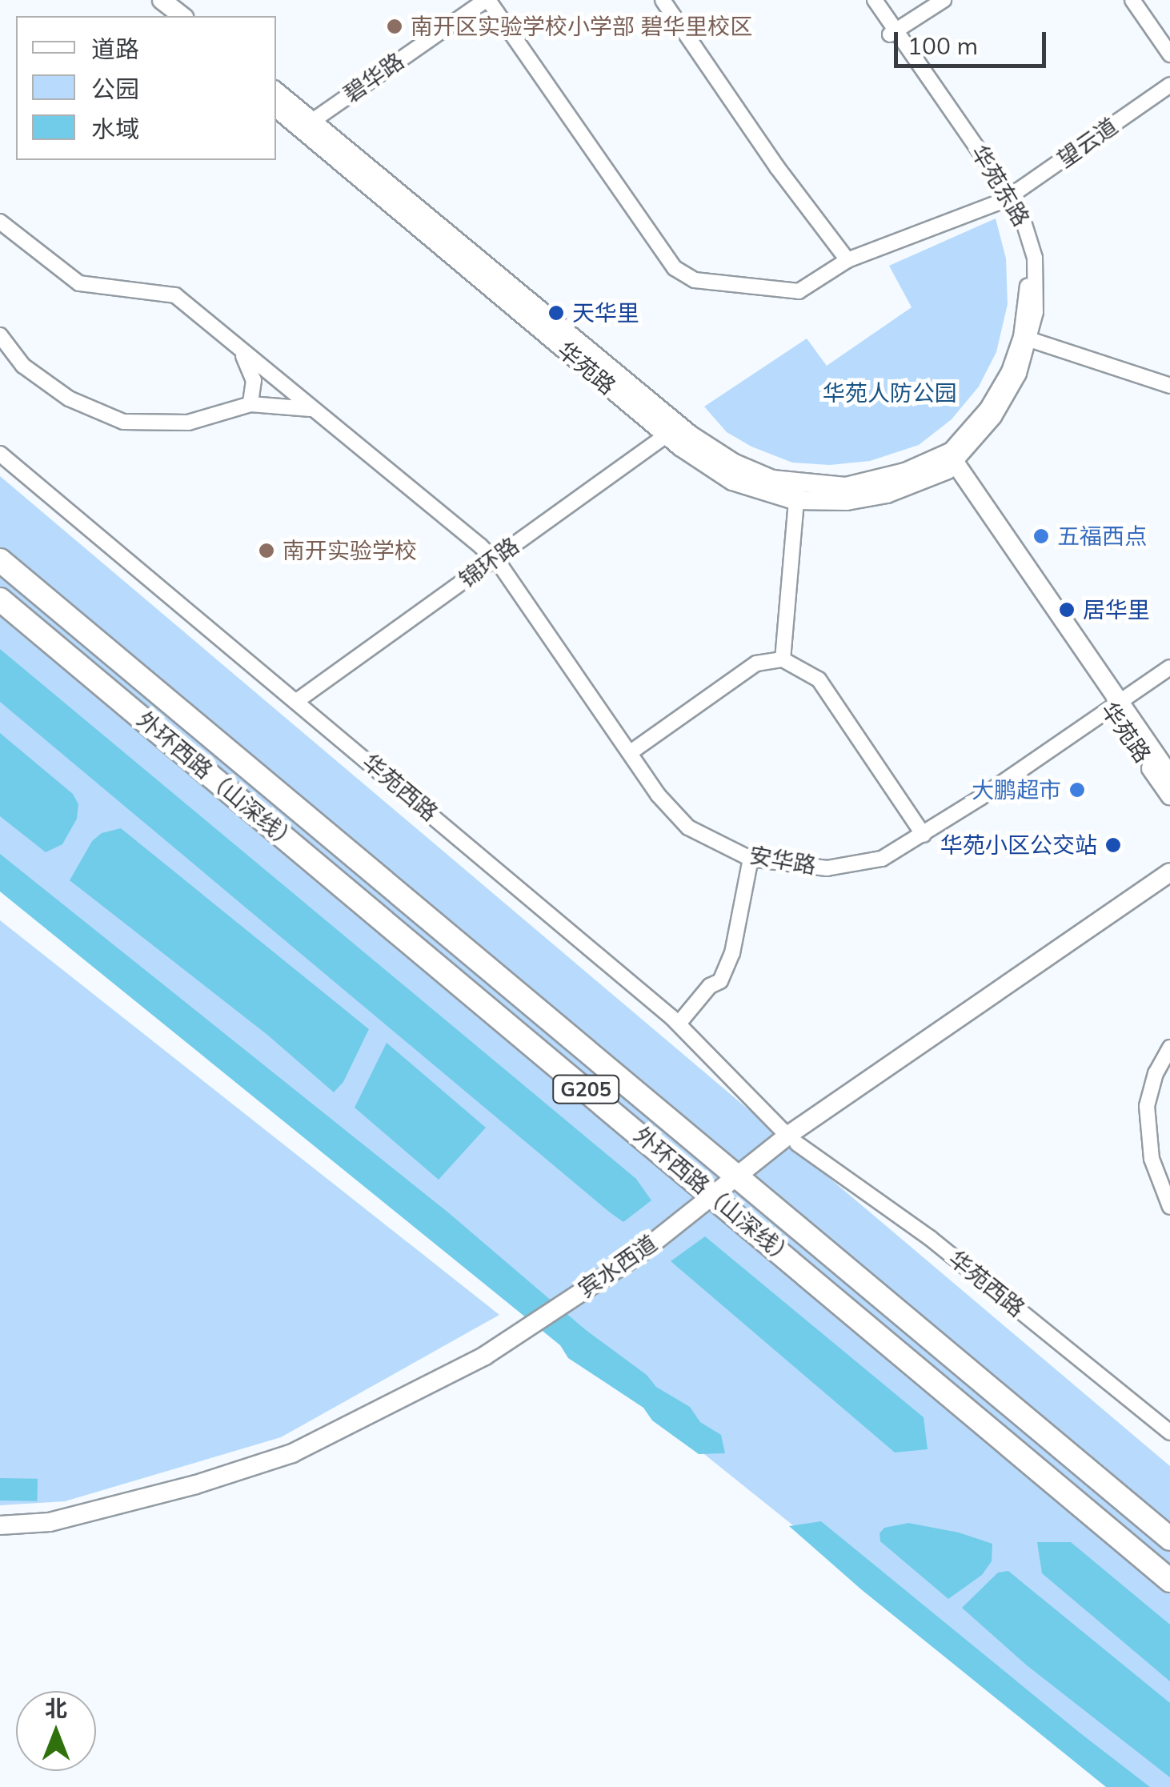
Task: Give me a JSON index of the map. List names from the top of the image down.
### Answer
{
  "streets": {
    "highway": ["外环西路（山深线）", "G205"],
    "main road": ["华苑路", "宾水西道"],
    "street": [
      "碧华路",
      "望云道",
      "华苑东路",
      "锦环路",
      "华苑西路",
      "安华路"
    ]
  },
  "crossings": [
    ["碧华路", "望云道"],
    ["碧华路", "华苑路"],
    ["望云道", "华苑东路"],
    ["华苑东路", "华苑路"],
    ["华苑路", "锦环路"],
    ["华苑路", "安华路"],
    ["锦环路", "华苑西路"],
    ["锦环路", "安华路"],
    ["外环西路（山深线）", "宾水西道"],
    ["华苑西路", "宾水西道"]
  ],
  "parks": ["华苑人防公园"],
  "places": [
    "南开区实验学校小学部 碧华里校区",
    "天华里",
    "五福西点",
    "南开实验学校",
    "居华里",
    "大鹏超市",
    "华苑小区公交站"
  ],
  "legend": ["道路", "公园", "水域"],
  "scale_bar": "100 m",
  "north": "top"
}
